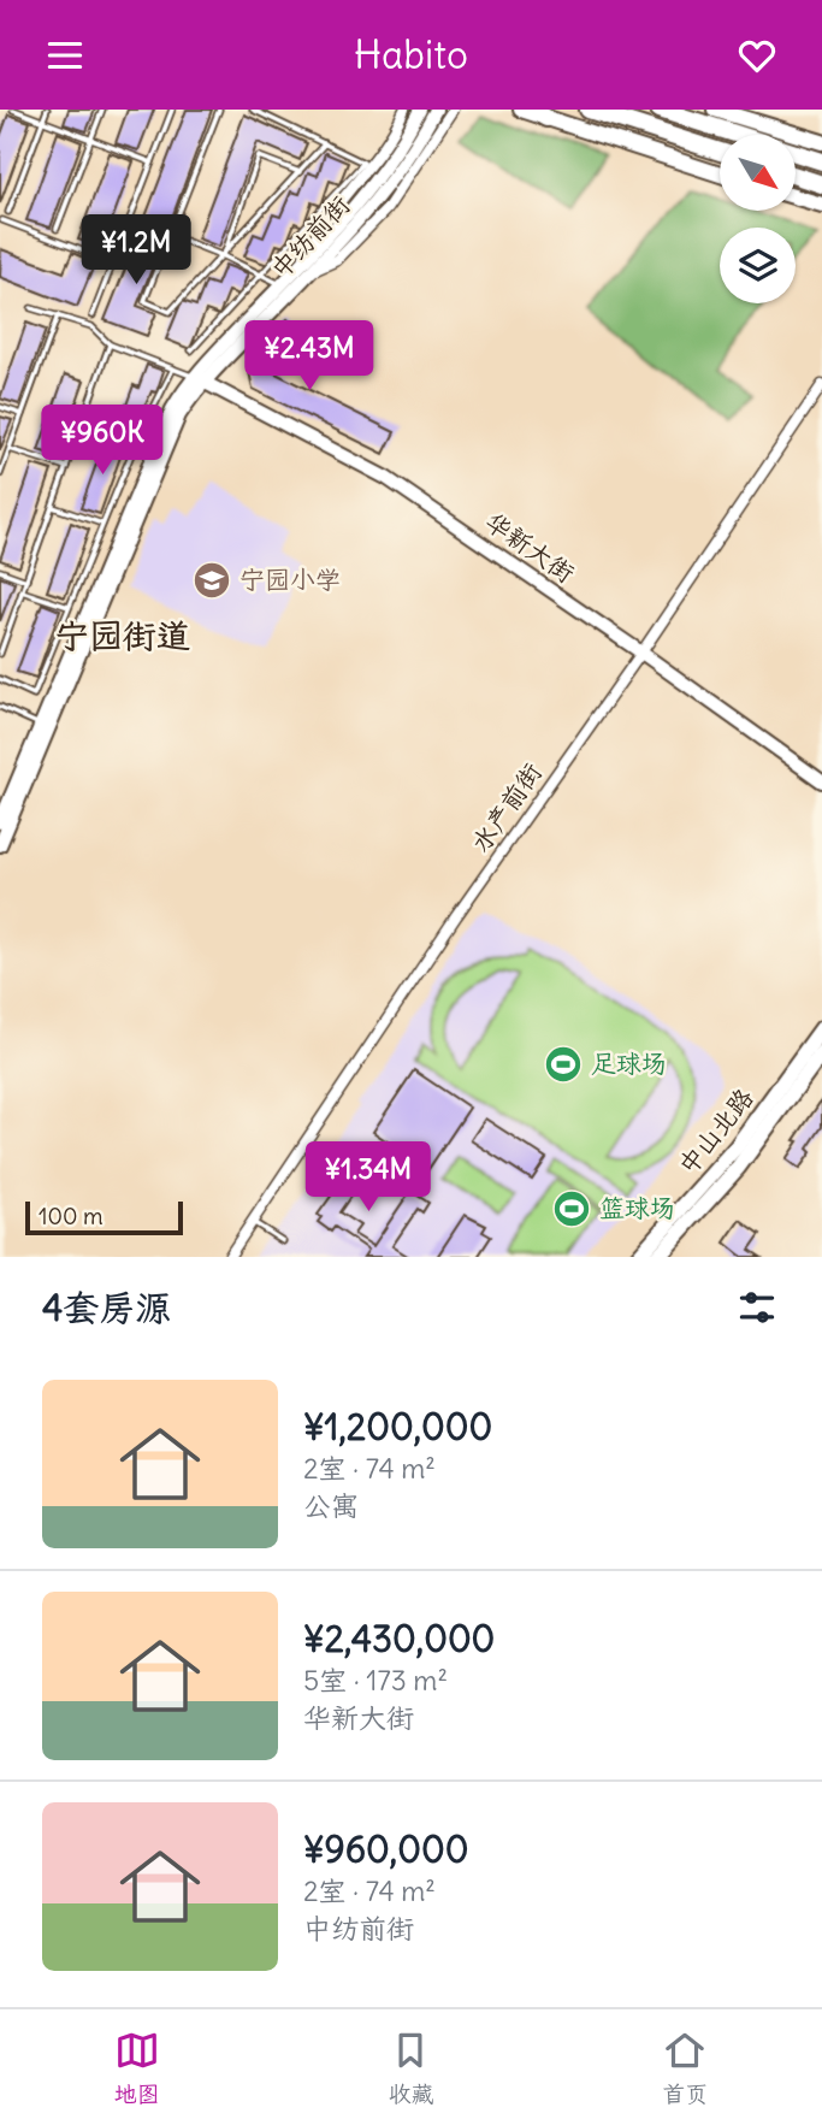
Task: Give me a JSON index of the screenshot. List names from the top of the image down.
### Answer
{
  "streets": {
    "main road": ["中山北路"],
    "street": ["中纺前街", "华新大街", "水产前街"]
  },
  "crossings": [
    ["中纺前街", "华新大街"],
    ["华新大街", "水产前街"]
  ],
  "districts": ["宁园街道"],
  "places": {
    "school or university": ["宁园小学"],
    "sports": ["足球场", "篮球场"]
  },
  "scale_bar": "100 m",
  "north": "bottom right",
  "page": {
    "header": "Habito",
    "price": [
      "¥1.2M",
      "¥2.43M",
      "¥960K",
      "¥1.34M"
    ],
    "scale": "100 m",
    "heading": "4套房源",
    "list": [
      {
        "name": "¥1,200,000",
        "note": "2室 · 74 m² · 公寓"
      },
      {
        "name": "¥2,430,000",
        "note": "5室 · 173 m² · 华新大街"
      },
      {
        "name": "¥960,000",
        "note": "2室 · 74 m² · 中纺前街"
      }
    ],
    "tabs": ["地图", "收藏", "首页"]
  }
}
